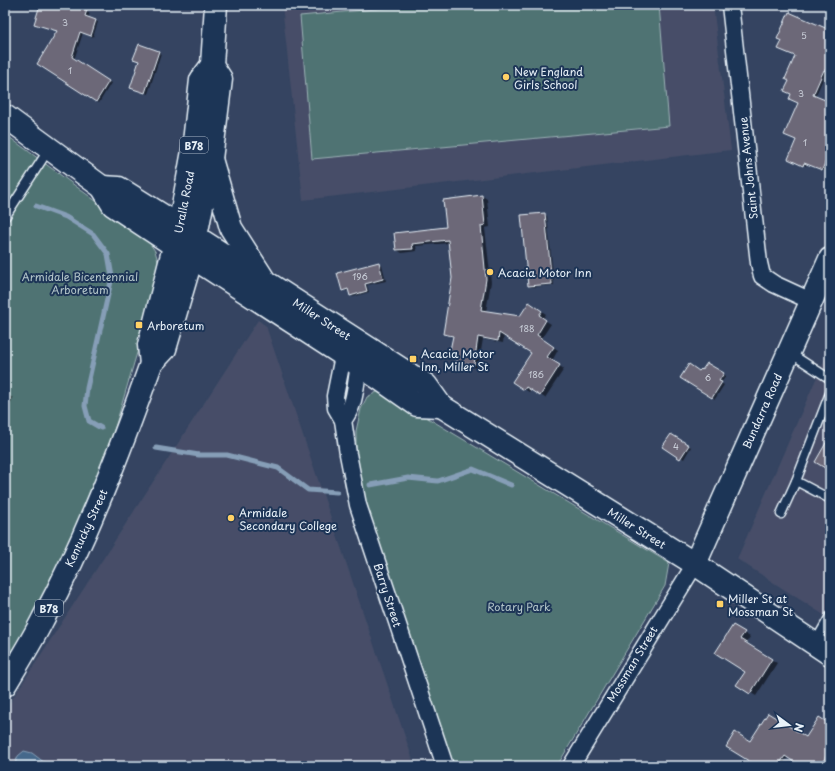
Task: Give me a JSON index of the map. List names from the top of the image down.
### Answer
{
  "streets": {
    "main road": [
      "B78",
      "Uralla Road",
      "Miller Street",
      "Bundarra Road",
      "Kentucky Street"
    ],
    "street": ["Saint Johns Avenue", "Barry Street", "Mossman Street"]
  },
  "crossings": [
    ["Saint Johns Avenue", "Bundarra Road"],
    ["Uralla Road", "Miller Street"],
    ["Uralla Road", "Kentucky Street"],
    ["Miller Street", "Bundarra Road"],
    ["Miller Street", "Kentucky Street"],
    ["Miller Street", "Barry Street"],
    ["Miller Street", "Mossman Street"],
    ["Bundarra Road", "Mossman Street"]
  ],
  "parks": ["Armidale Bicentennial Arboretum", "Rotary Park"],
  "places": {
    "other": ["New England Girls School", "Acacia Motor Inn", "Armidale Secondary College"],
    "transit": ["Arboretum", "Acacia Motor Inn, Miller St", "Miller St at Mossman St"]
  },
  "house_numbers": [
    "3",
    "5",
    "1",
    "3",
    "1",
    "196",
    "188",
    "186",
    "6",
    "4"
  ],
  "north": "right"
}
